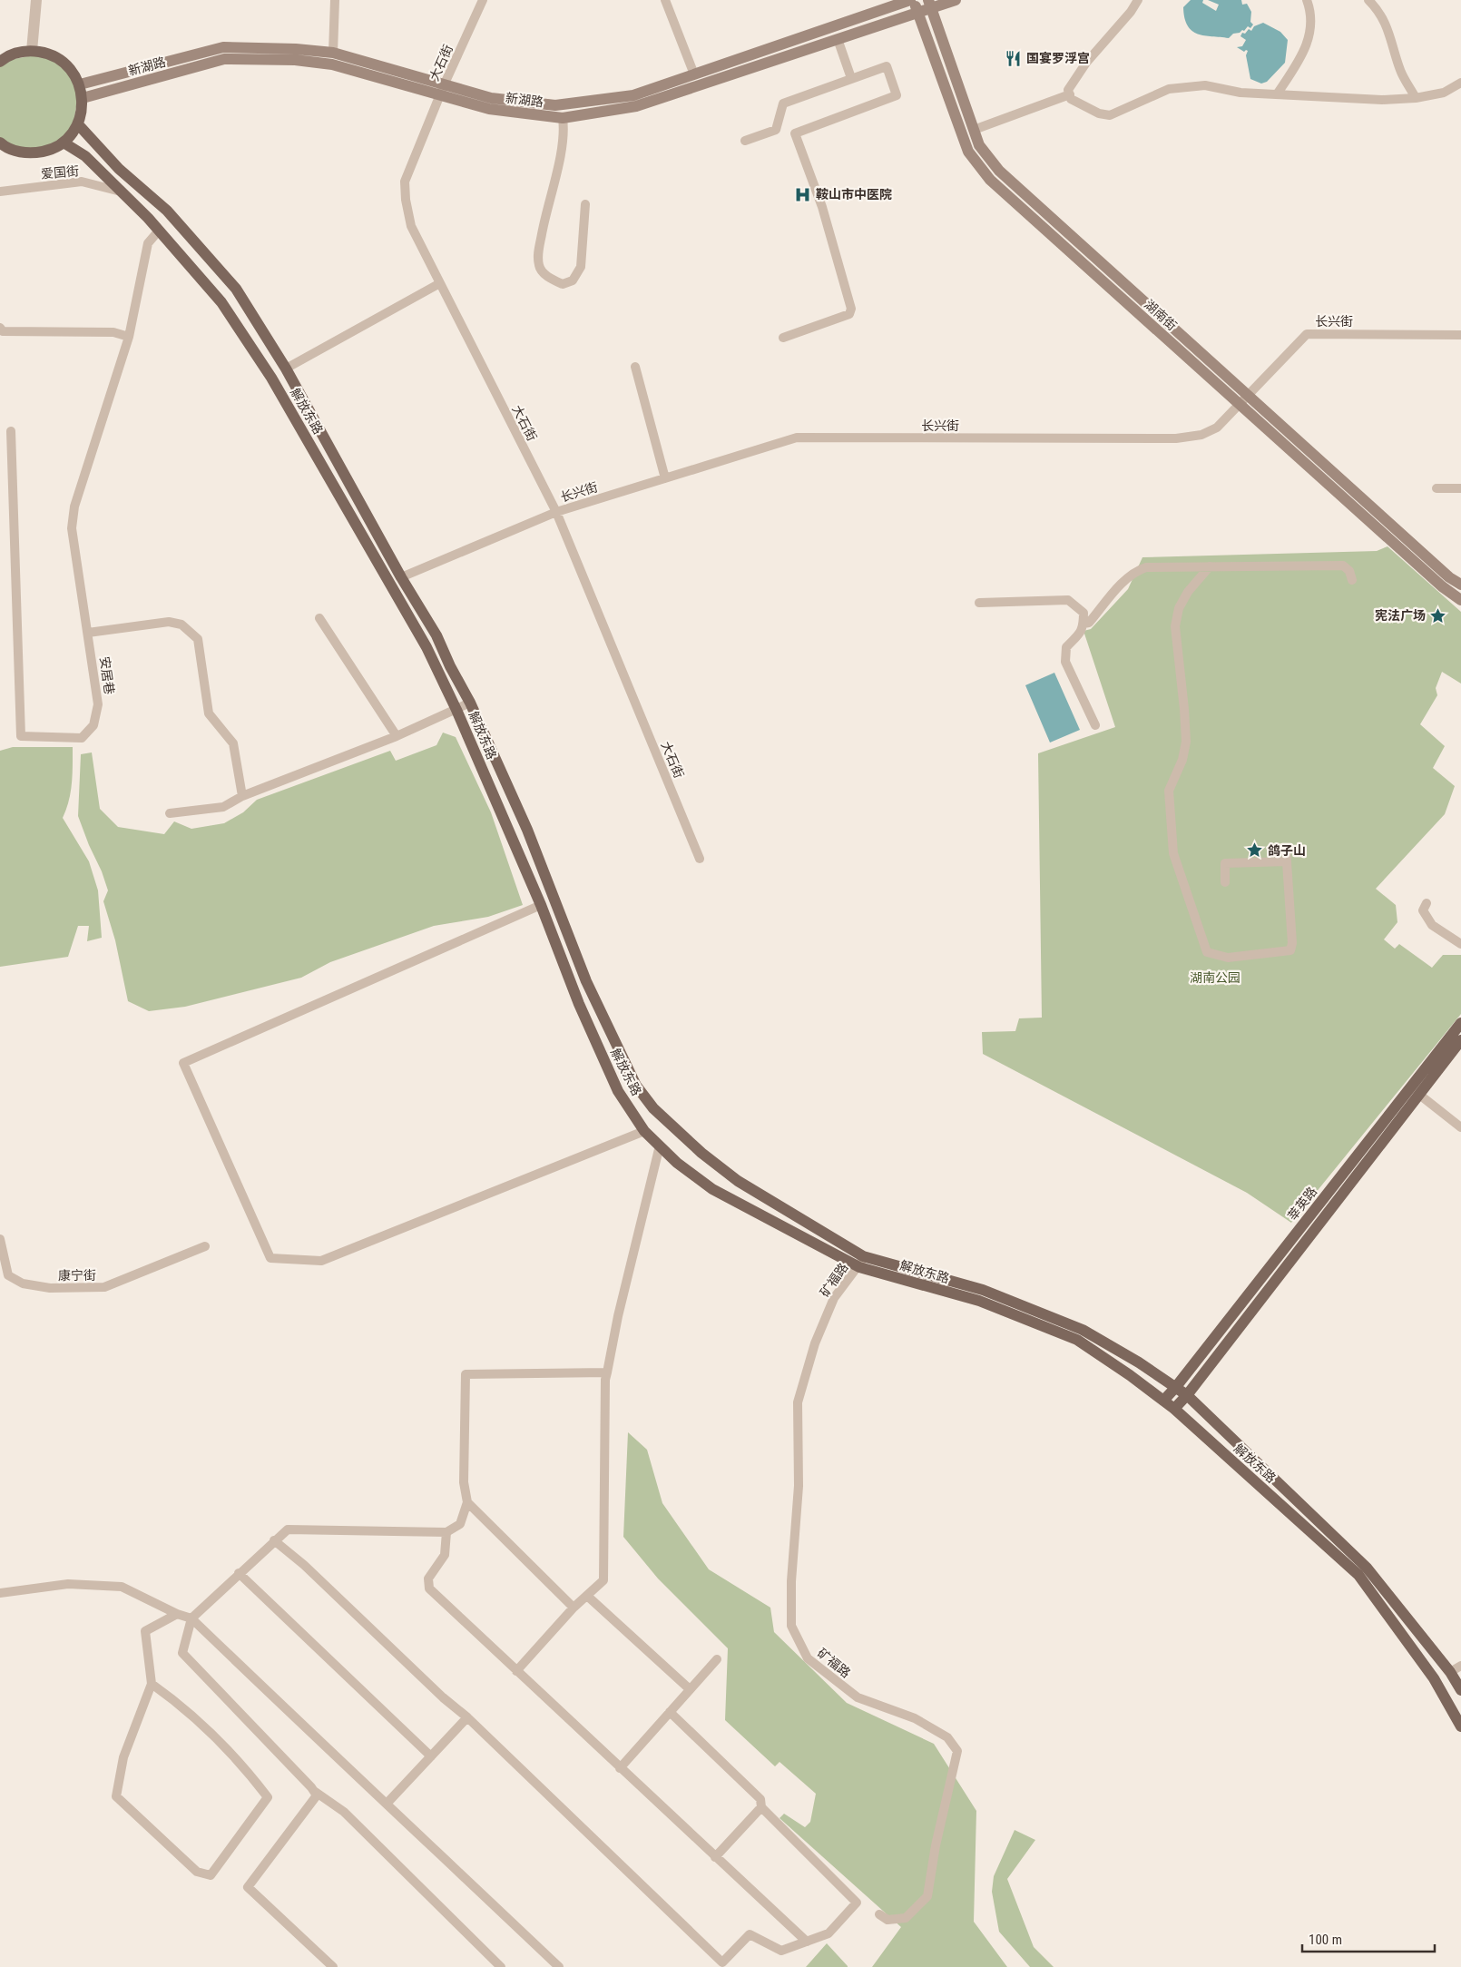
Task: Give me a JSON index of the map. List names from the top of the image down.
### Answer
{
  "streets": {
    "main road": [
      "新湖路",
      "湖南街",
      "解放东路",
      "莘英路"
    ],
    "street": [
      "大石街",
      "爱国街",
      "长兴街",
      "安居巷",
      "康宁街",
      "矿福路"
    ]
  },
  "crossings": [
    ["大石街", "新湖路"],
    ["大石街", "长兴街"],
    ["新湖路", "湖南街"],
    ["爱国街", "解放东路"],
    ["湖南街", "长兴街"],
    ["长兴街", "解放东路"],
    ["解放东路", "安居巷"],
    ["解放东路", "莘英路"],
    ["解放东路", "矿福路"]
  ],
  "parks": ["湖南公园"],
  "places": {
    "restaurant": ["国宴罗浮宫"],
    "hospital": ["鞍山市中医院"],
    "place": ["宪法广场", "鸽子山"]
  },
  "scale_bar": "100 m"
}
